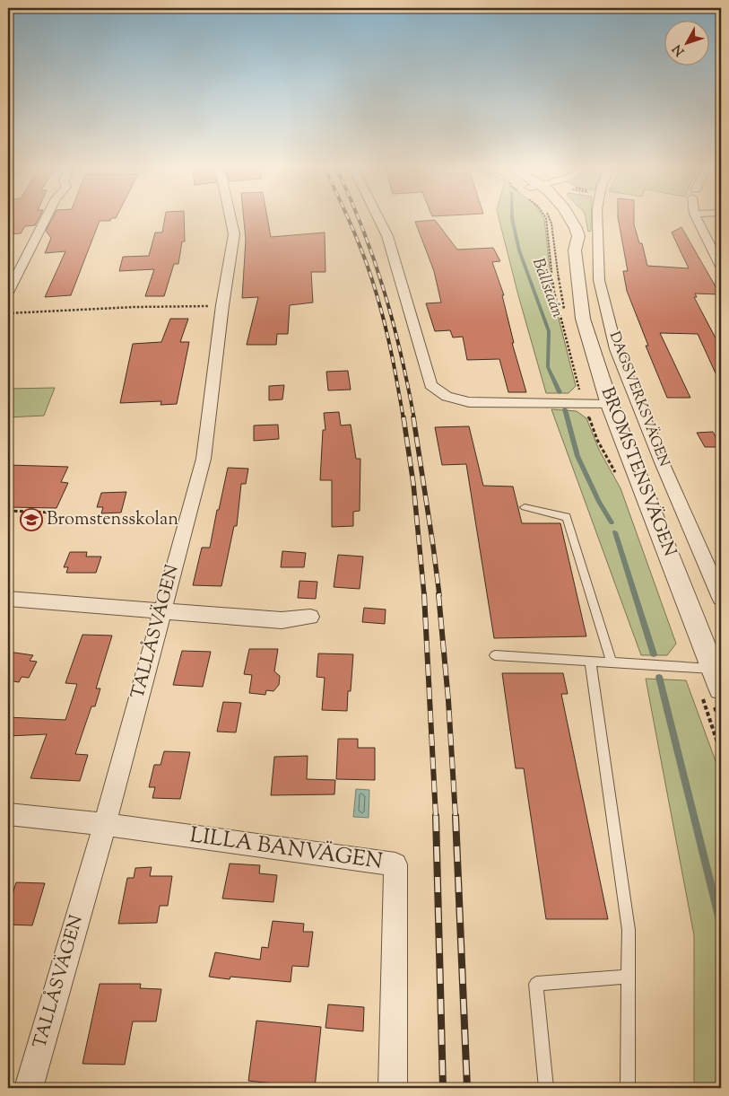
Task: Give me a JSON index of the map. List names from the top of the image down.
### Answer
{
  "streets": {
    "street": [
      "DAGSVERKSVÄGEN",
      "BROMSTENSVÄGEN",
      "TALLÅSVÄGEN",
      "LILLA BANVÄGEN"
    ]
  },
  "crossings": [
    ["TALLÅSVÄGEN", "LILLA BANVÄGEN"]
  ],
  "water": ["Bällstaån"],
  "places": {
    "school or university": ["Bromstensskolan"]
  },
  "north": "bottom left"
}
